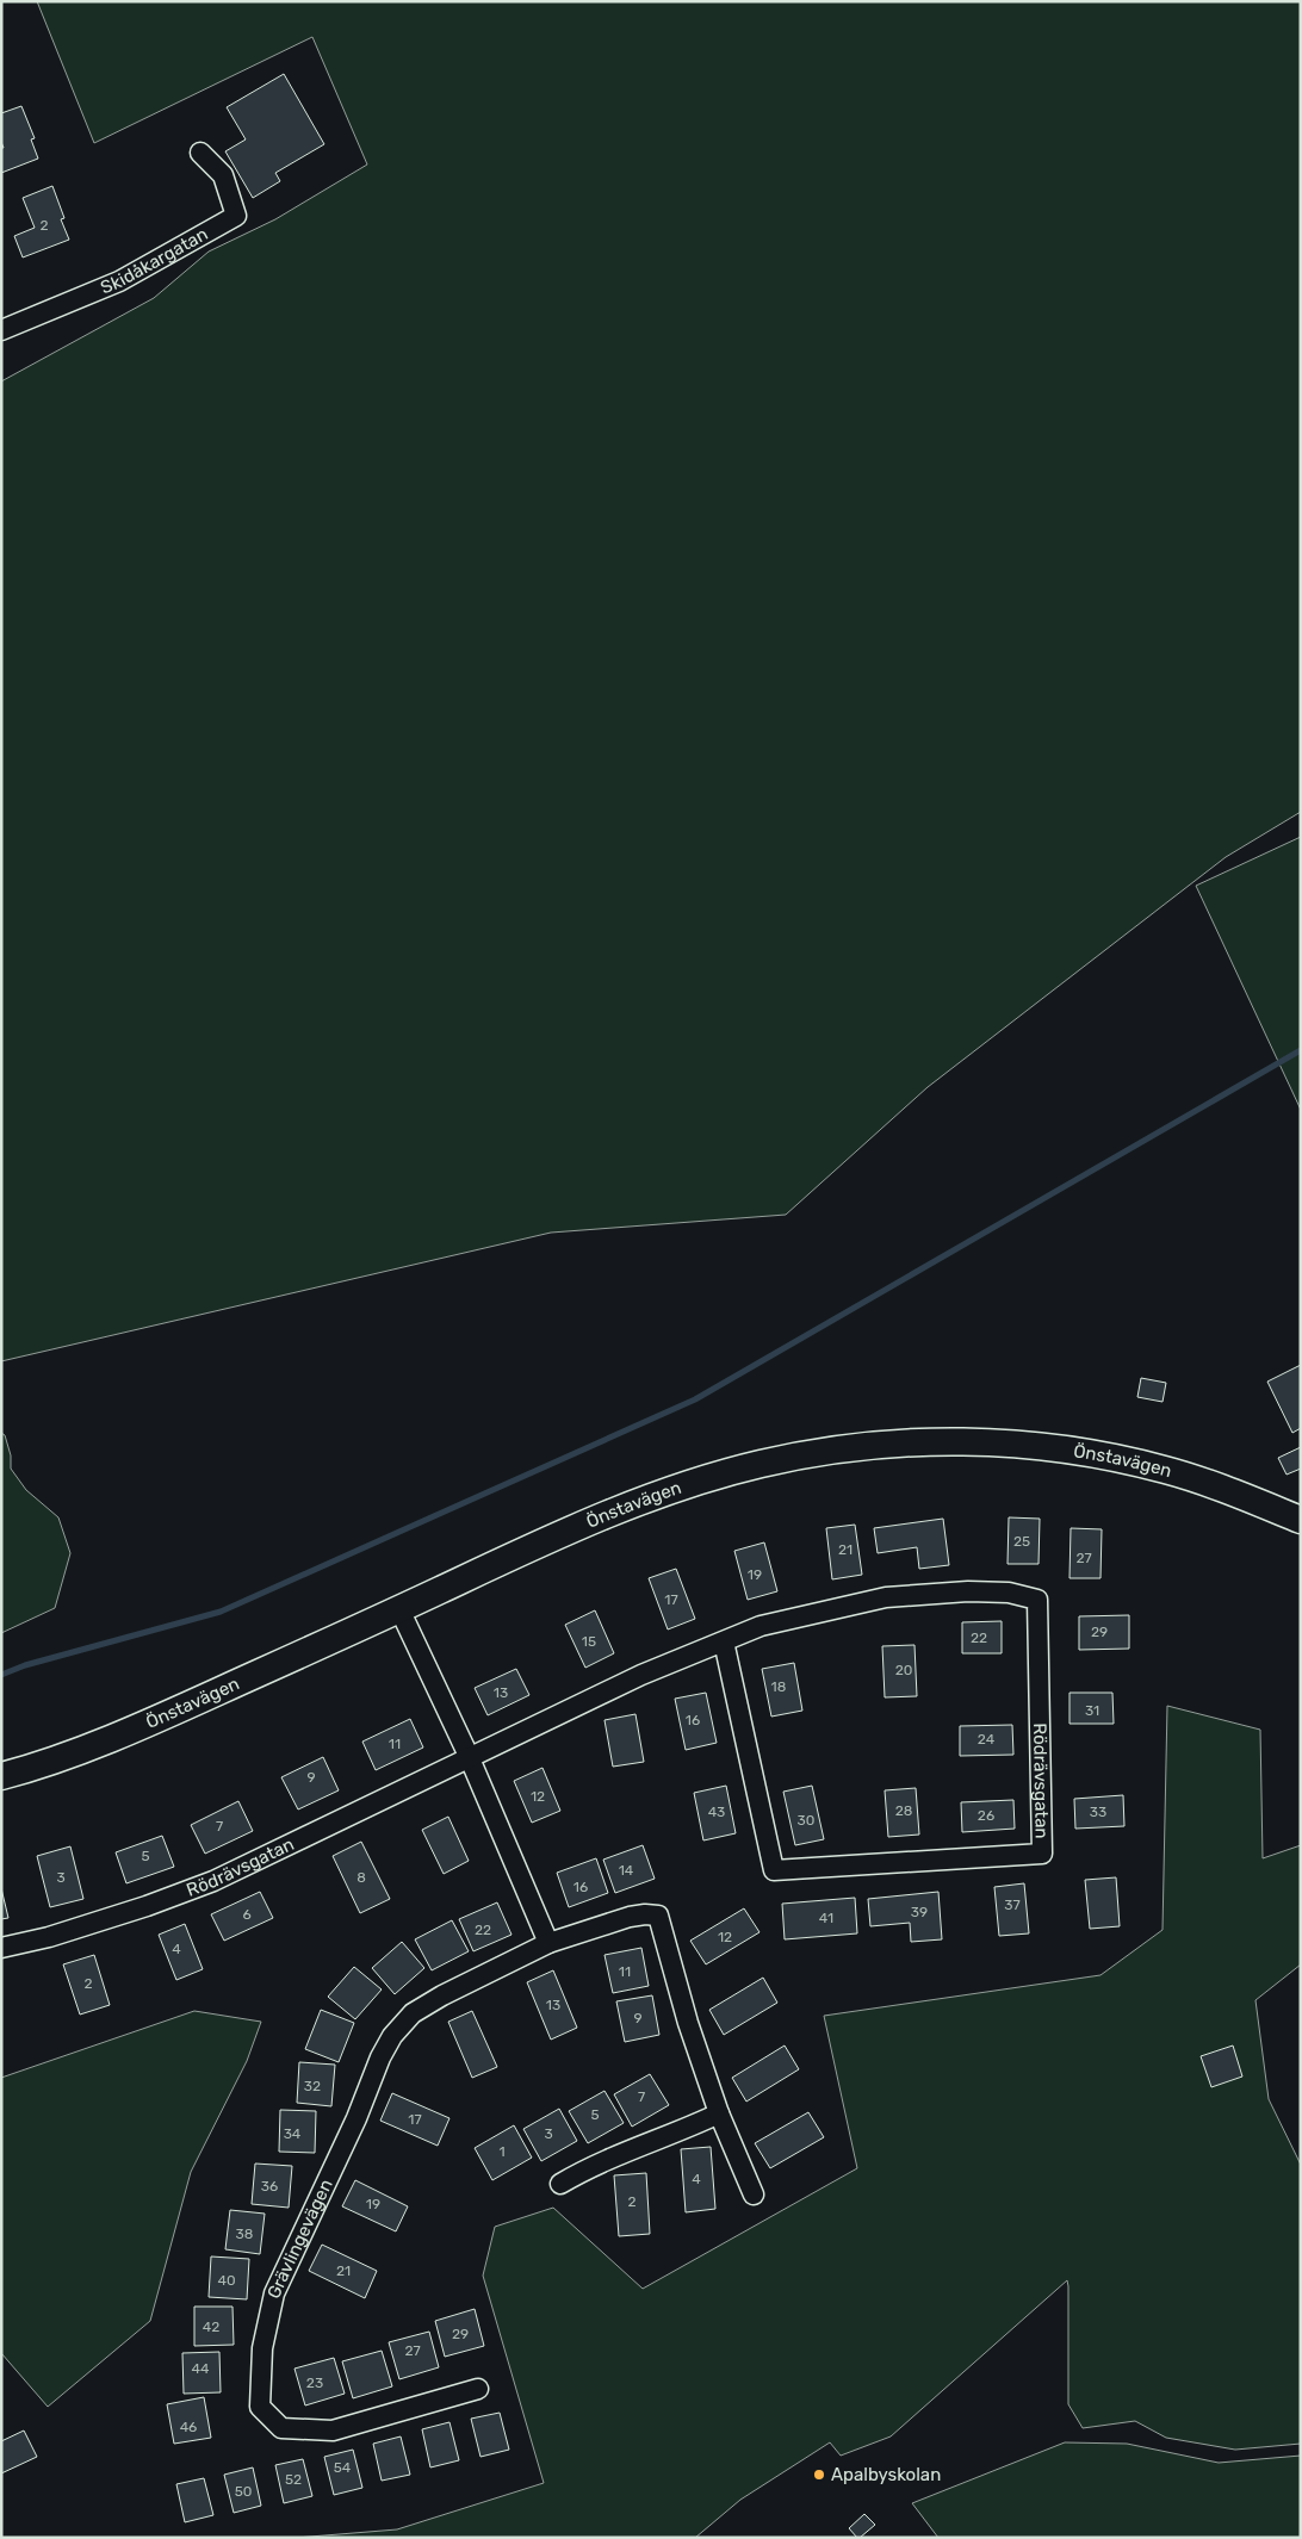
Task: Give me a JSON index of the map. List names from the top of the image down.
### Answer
{
  "streets": {
    "street": [
      "Skidåkargatan",
      "Önstavägen",
      "Rödrävsgatan",
      "Grävlingevägen"
    ]
  },
  "places": ["Apalbyskolan"],
  "house_numbers": [
    "2",
    "25",
    "21",
    "27",
    "19",
    "17",
    "29",
    "22",
    "15",
    "20",
    "18",
    "13",
    "31",
    "16",
    "24",
    "11",
    "9",
    "12",
    "28",
    "43",
    "33",
    "26",
    "30",
    "7",
    "5",
    "14",
    "3",
    "8",
    "16",
    "37",
    "39",
    "6",
    "41",
    "22",
    "12",
    "4",
    "11",
    "2",
    "13",
    "9",
    "32",
    "7",
    "5",
    "17",
    "34",
    "3",
    "1",
    "4",
    "36",
    "2",
    "19",
    "38",
    "21",
    "40",
    "42",
    "29",
    "27",
    "44",
    "23",
    "46",
    "54",
    "52",
    "50"
  ]
}
